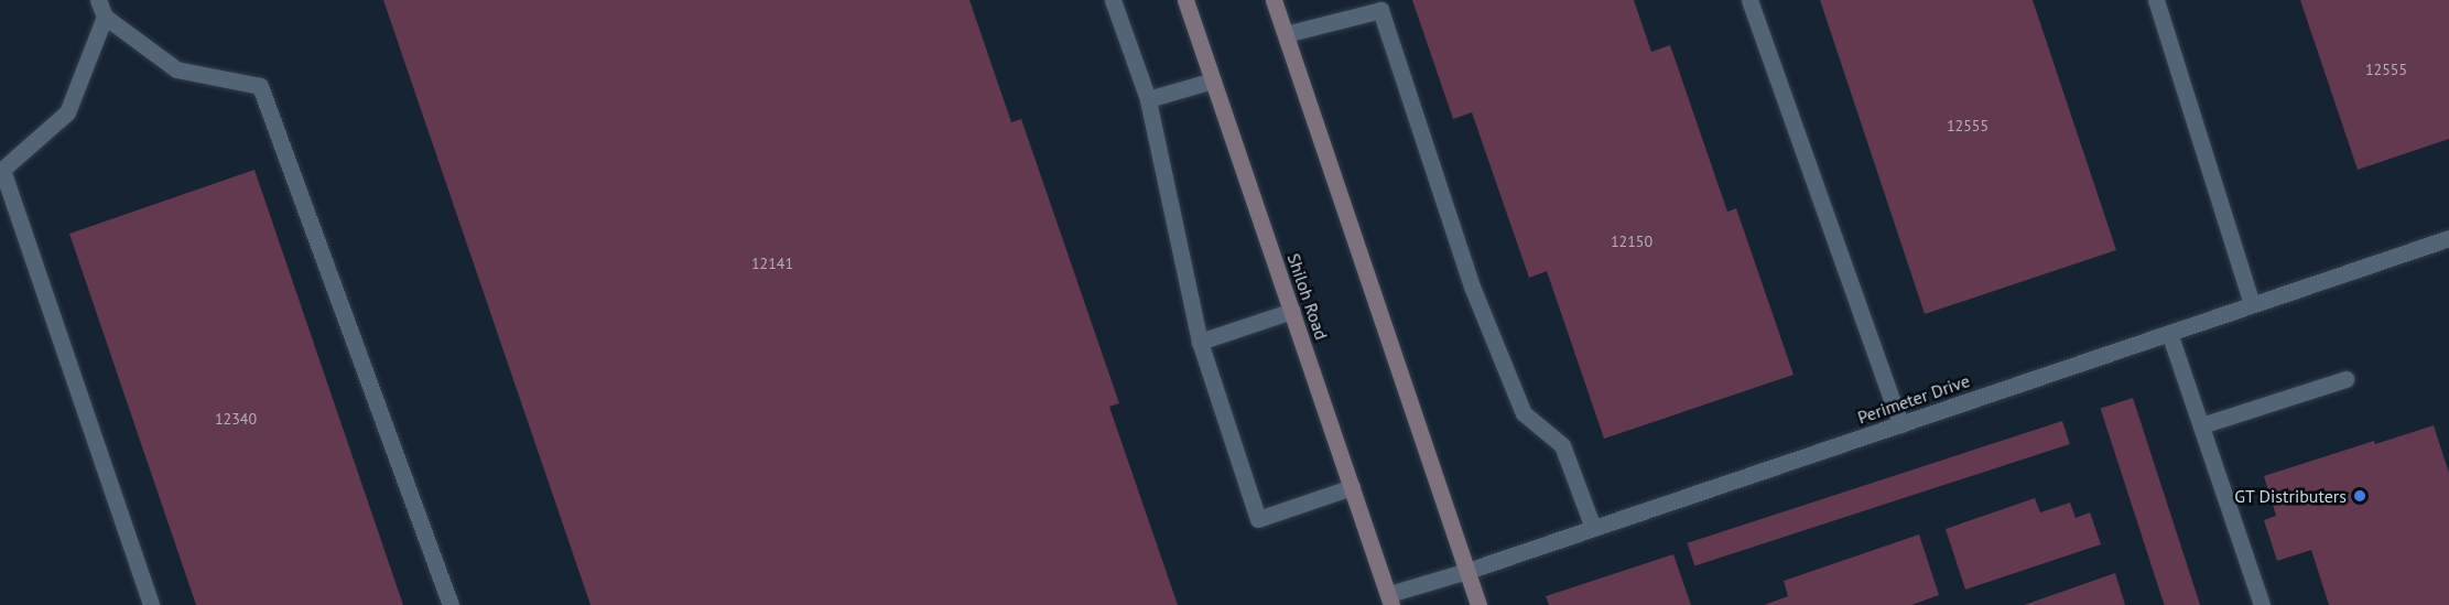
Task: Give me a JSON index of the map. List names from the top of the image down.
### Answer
{
  "streets": {
    "main road": ["Shiloh Road"],
    "street": ["Perimeter Drive"]
  },
  "crossings": [
    ["Shiloh Road", "Perimeter Drive"]
  ],
  "places": ["GT Distributers"],
  "house_numbers": [
    "12555",
    "12555",
    "12150",
    "12141",
    "12340"
  ]
}
